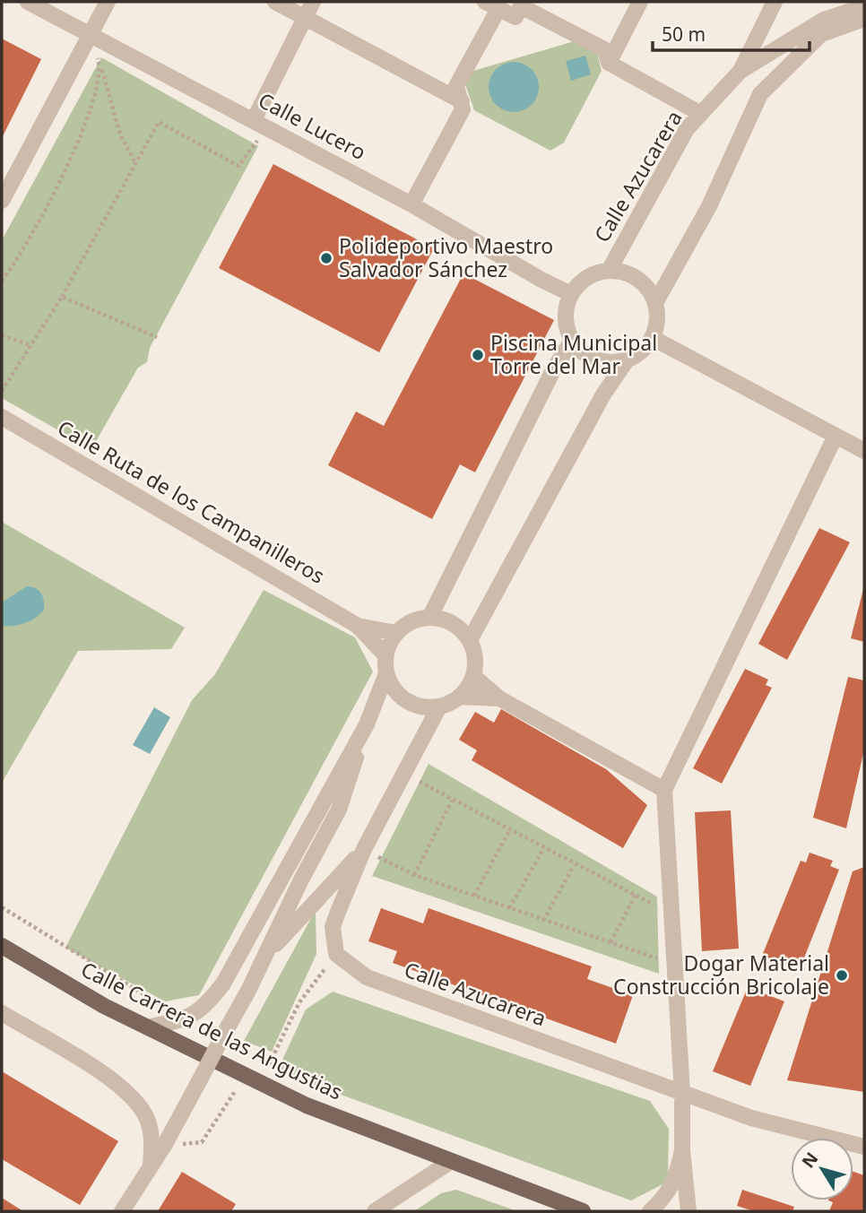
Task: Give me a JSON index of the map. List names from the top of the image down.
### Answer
{
  "streets": {
    "main road": ["Calle Carrera de las Angustias"],
    "street": ["Calle Lucero", "Calle Azucarera", "Calle Ruta de los Campanilleros"]
  },
  "crossings": [
    ["Calle Lucero", "Calle Azucarera"]
  ],
  "places": ["Polideportivo Maestro Salvador Sánchez", "Piscina Municipal Torre del Mar", "Dogar Material Construcción Bricolaje"],
  "scale_bar": "50 m",
  "north": "top left"
}
